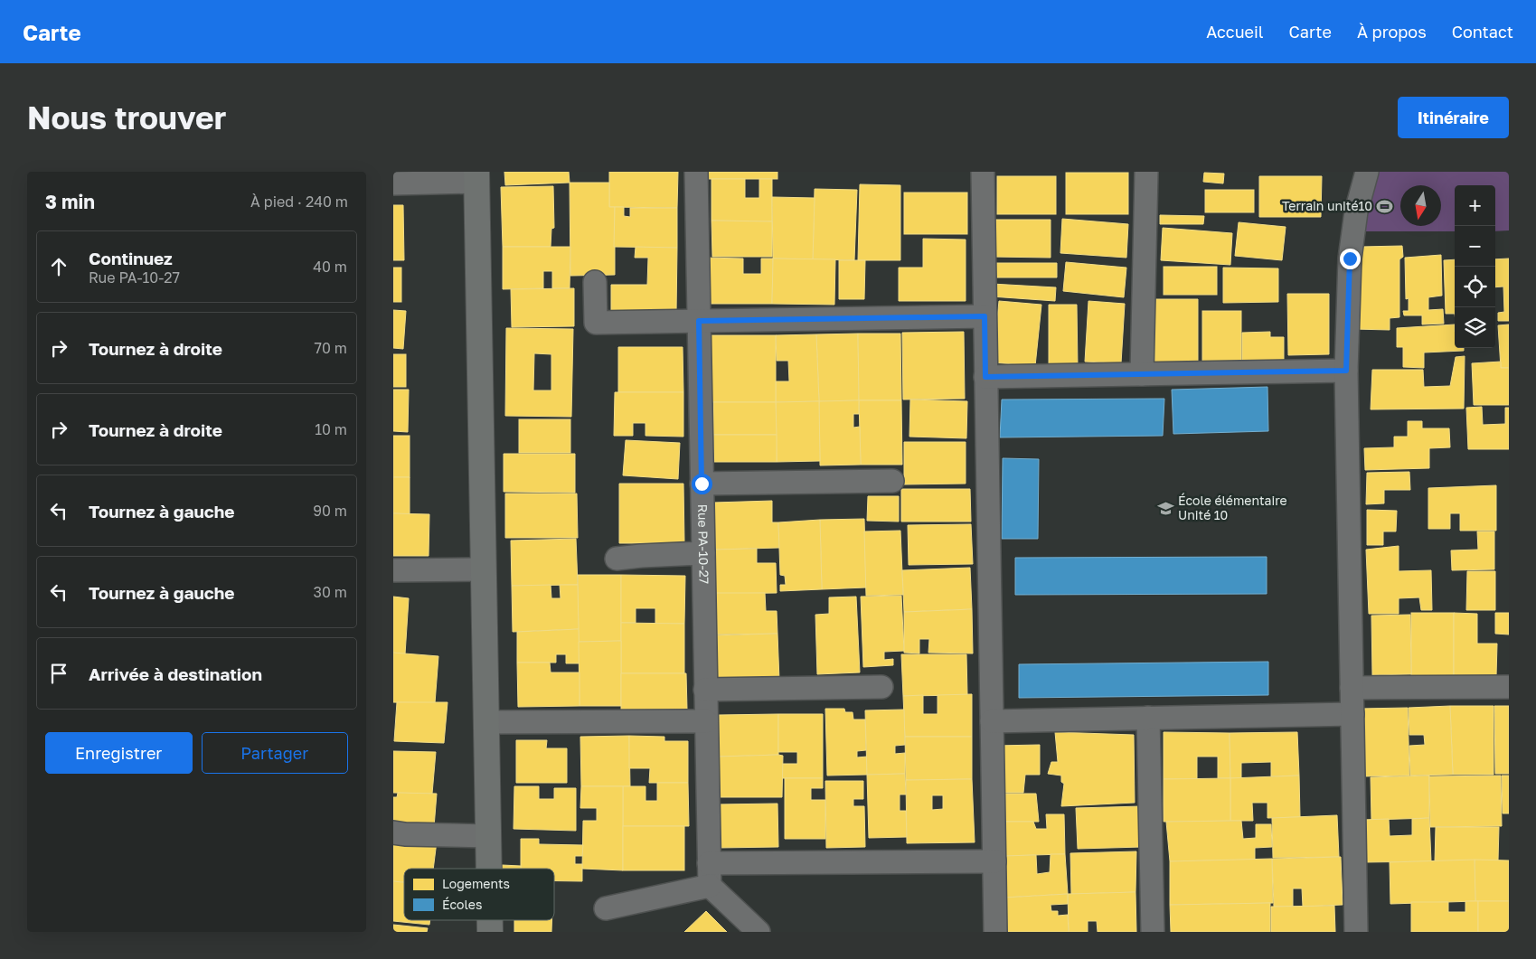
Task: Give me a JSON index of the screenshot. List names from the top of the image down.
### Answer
{
  "streets": {
    "street": ["Rue PA-10-27"]
  },
  "places": {
    "sports": ["Terrain unité10"],
    "school or university": ["École élémentaire Unité 10"]
  },
  "legend": ["Logements", "Écoles"],
  "north": "bottom",
  "page": {
    "header": "Carte",
    "nav": [
      "Accueil",
      "Carte",
      "À propos",
      "Contact"
    ],
    "buttons": [
      "Itinéraire",
      ["Enregistrer", "Partager"]
    ],
    "title": "Nous trouver",
    "heading": ["3 min", "À pied · 240 m"],
    "map_buttons": ["+", "−"],
    "list": [
      ["Continuez", "Rue PA-10-27", "40 m"],
      ["Tournez à droite", "70 m"],
      ["Tournez à droite", "10 m"],
      ["Tournez à gauche", "90 m"],
      ["Tournez à gauche", "30 m"],
      "Arrivée à destination"
    ]
  }
}
